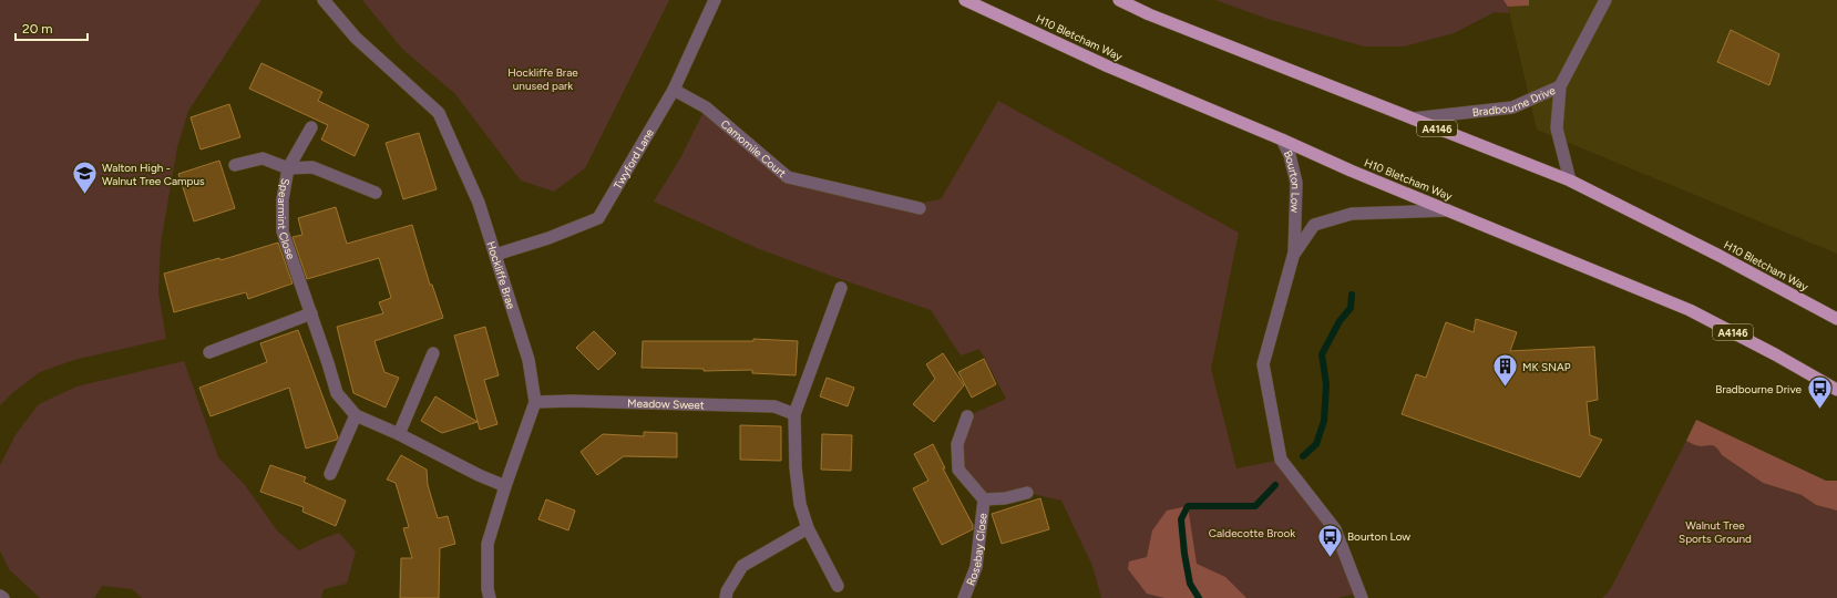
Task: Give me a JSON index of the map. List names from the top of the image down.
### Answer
{
  "streets": {
    "highway": ["H10 Bletcham Way", "A4146"],
    "street": [
      "Bradbourne Drive",
      "Camomile Court",
      "Twyford Lane",
      "Bourton Low",
      "Spearmint Close",
      "Hockliffe Brae",
      "Meadow Sweet",
      "Rosebay Close"
    ]
  },
  "crossings": [
    ["H10 Bletcham Way", "Bradbourne Drive"],
    ["H10 Bletcham Way", "Bourton Low"],
    ["Camomile Court", "Twyford Lane"],
    ["Twyford Lane", "Hockliffe Brae"],
    ["Spearmint Close", "Hockliffe Brae"],
    ["Hockliffe Brae", "Meadow Sweet"]
  ],
  "parks": ["Hockliffe Brae unused park", "Walnut Tree Sports Ground", "Caldecotte Brook"],
  "places": {
    "school or university": ["Walton High - Walnut Tree Campus"],
    "building": ["MK SNAP"],
    "bus stop": ["Bradbourne Drive", "Bourton Low"]
  },
  "scale_bar": "20 m"
}
